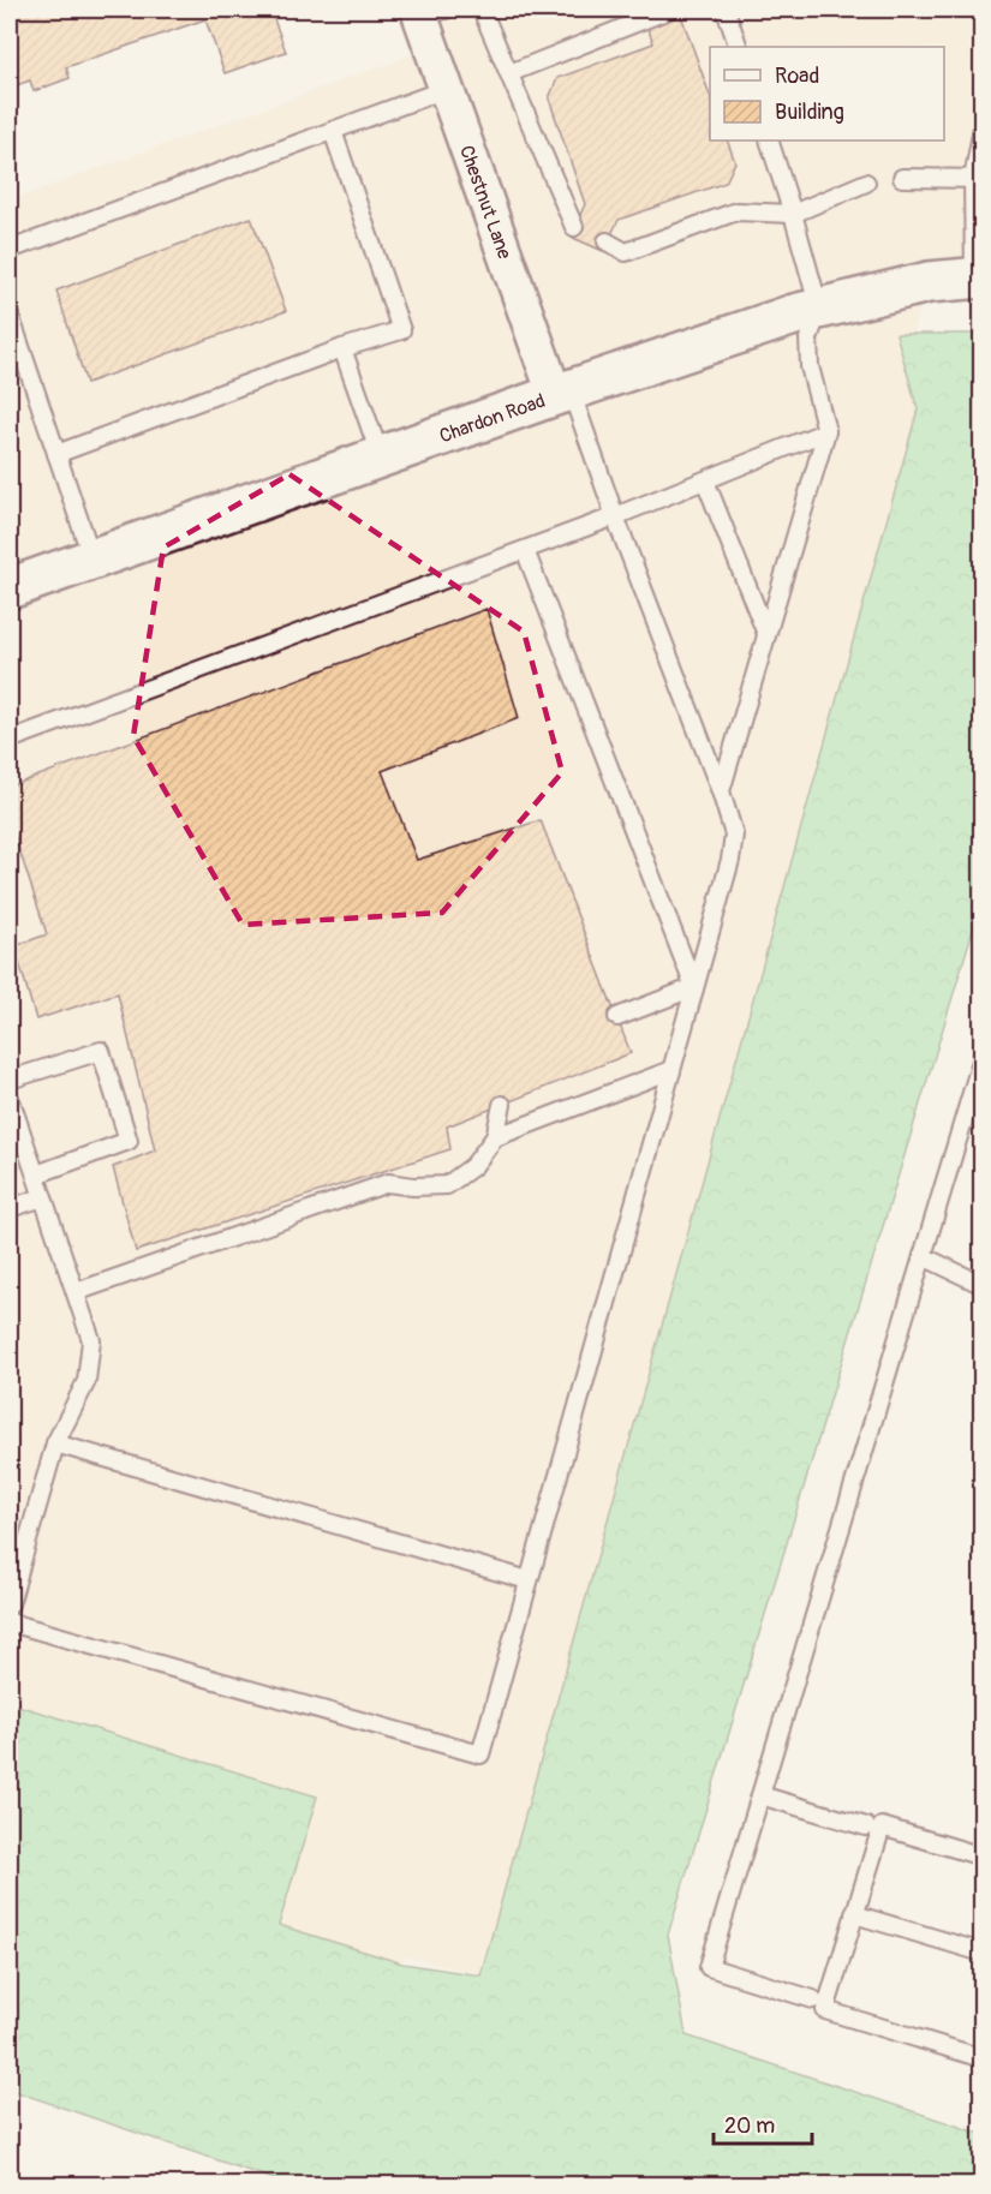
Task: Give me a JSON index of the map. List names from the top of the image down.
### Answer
{
  "streets": {
    "main road": ["Chardon Road"],
    "street": ["Chestnut Lane"]
  },
  "crossings": [
    ["Chestnut Lane", "Chardon Road"]
  ],
  "legend": ["Road", "Building"],
  "scale_bar": "20 m"
}
